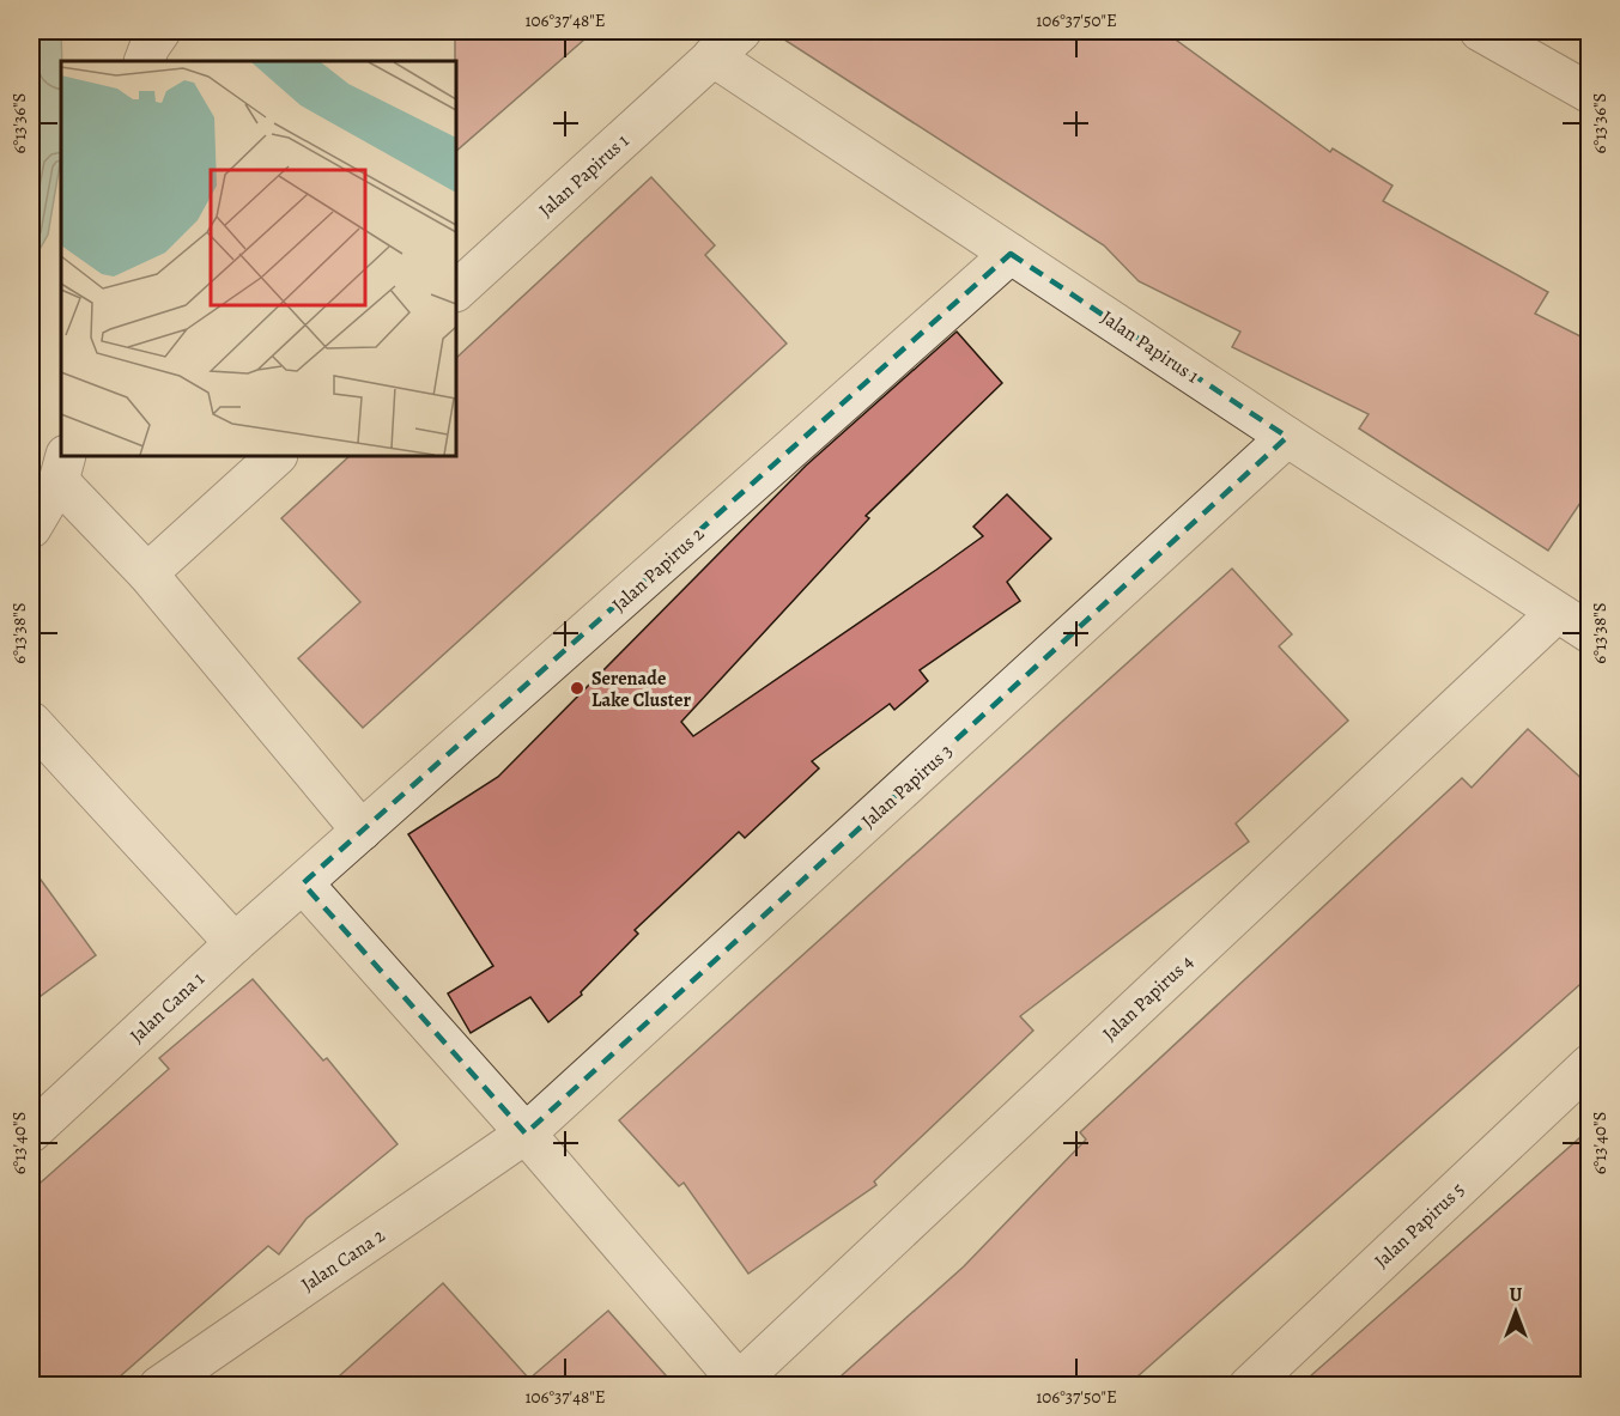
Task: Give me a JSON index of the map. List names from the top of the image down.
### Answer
{
  "streets": {
    "street": [
      "Jalan Papirus 1",
      "Jalan Papirus 2",
      "Jalan Papirus 3",
      "Jalan Papirus 4",
      "Jalan Cana 1",
      "Jalan Papirus 5",
      "Jalan Cana 2"
    ]
  },
  "crossings": [
    ["Jalan Papirus 1", "Jalan Papirus 2"],
    ["Jalan Papirus 1", "Jalan Papirus 3"],
    ["Jalan Papirus 1", "Jalan Papirus 4"],
    ["Jalan Papirus 2", "Jalan Cana 1"],
    ["Jalan Papirus 3", "Jalan Cana 2"]
  ],
  "places": ["Serenade Lake Cluster"],
  "north": "top",
  "coordinates": [
    "106°37'48\"E",
    "106°37'50\"E",
    "6°13'36\"S",
    "6°13'38\"S",
    "6°13'40\"S"
  ]
}
